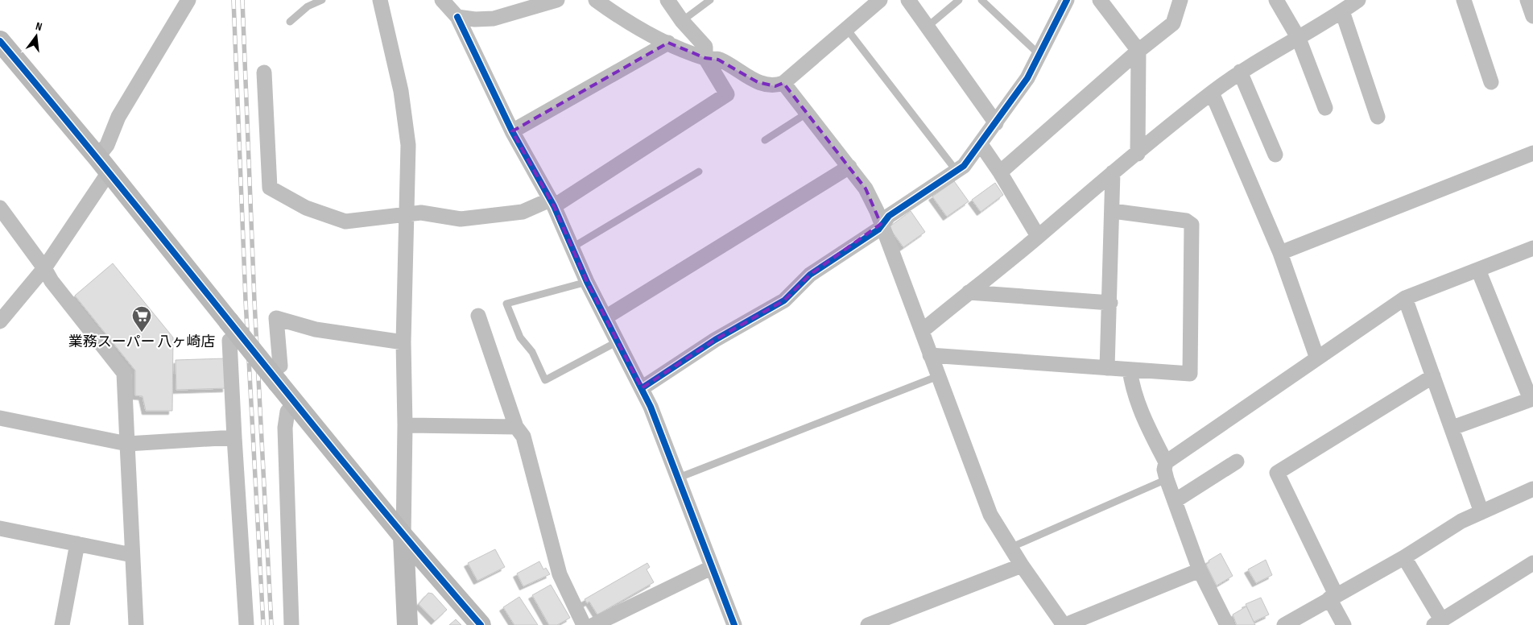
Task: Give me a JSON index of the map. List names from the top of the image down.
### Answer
{
  "places": {
    "supermarket": ["業務スーパー 八ヶ崎店"]
  },
  "north": "top"
}
